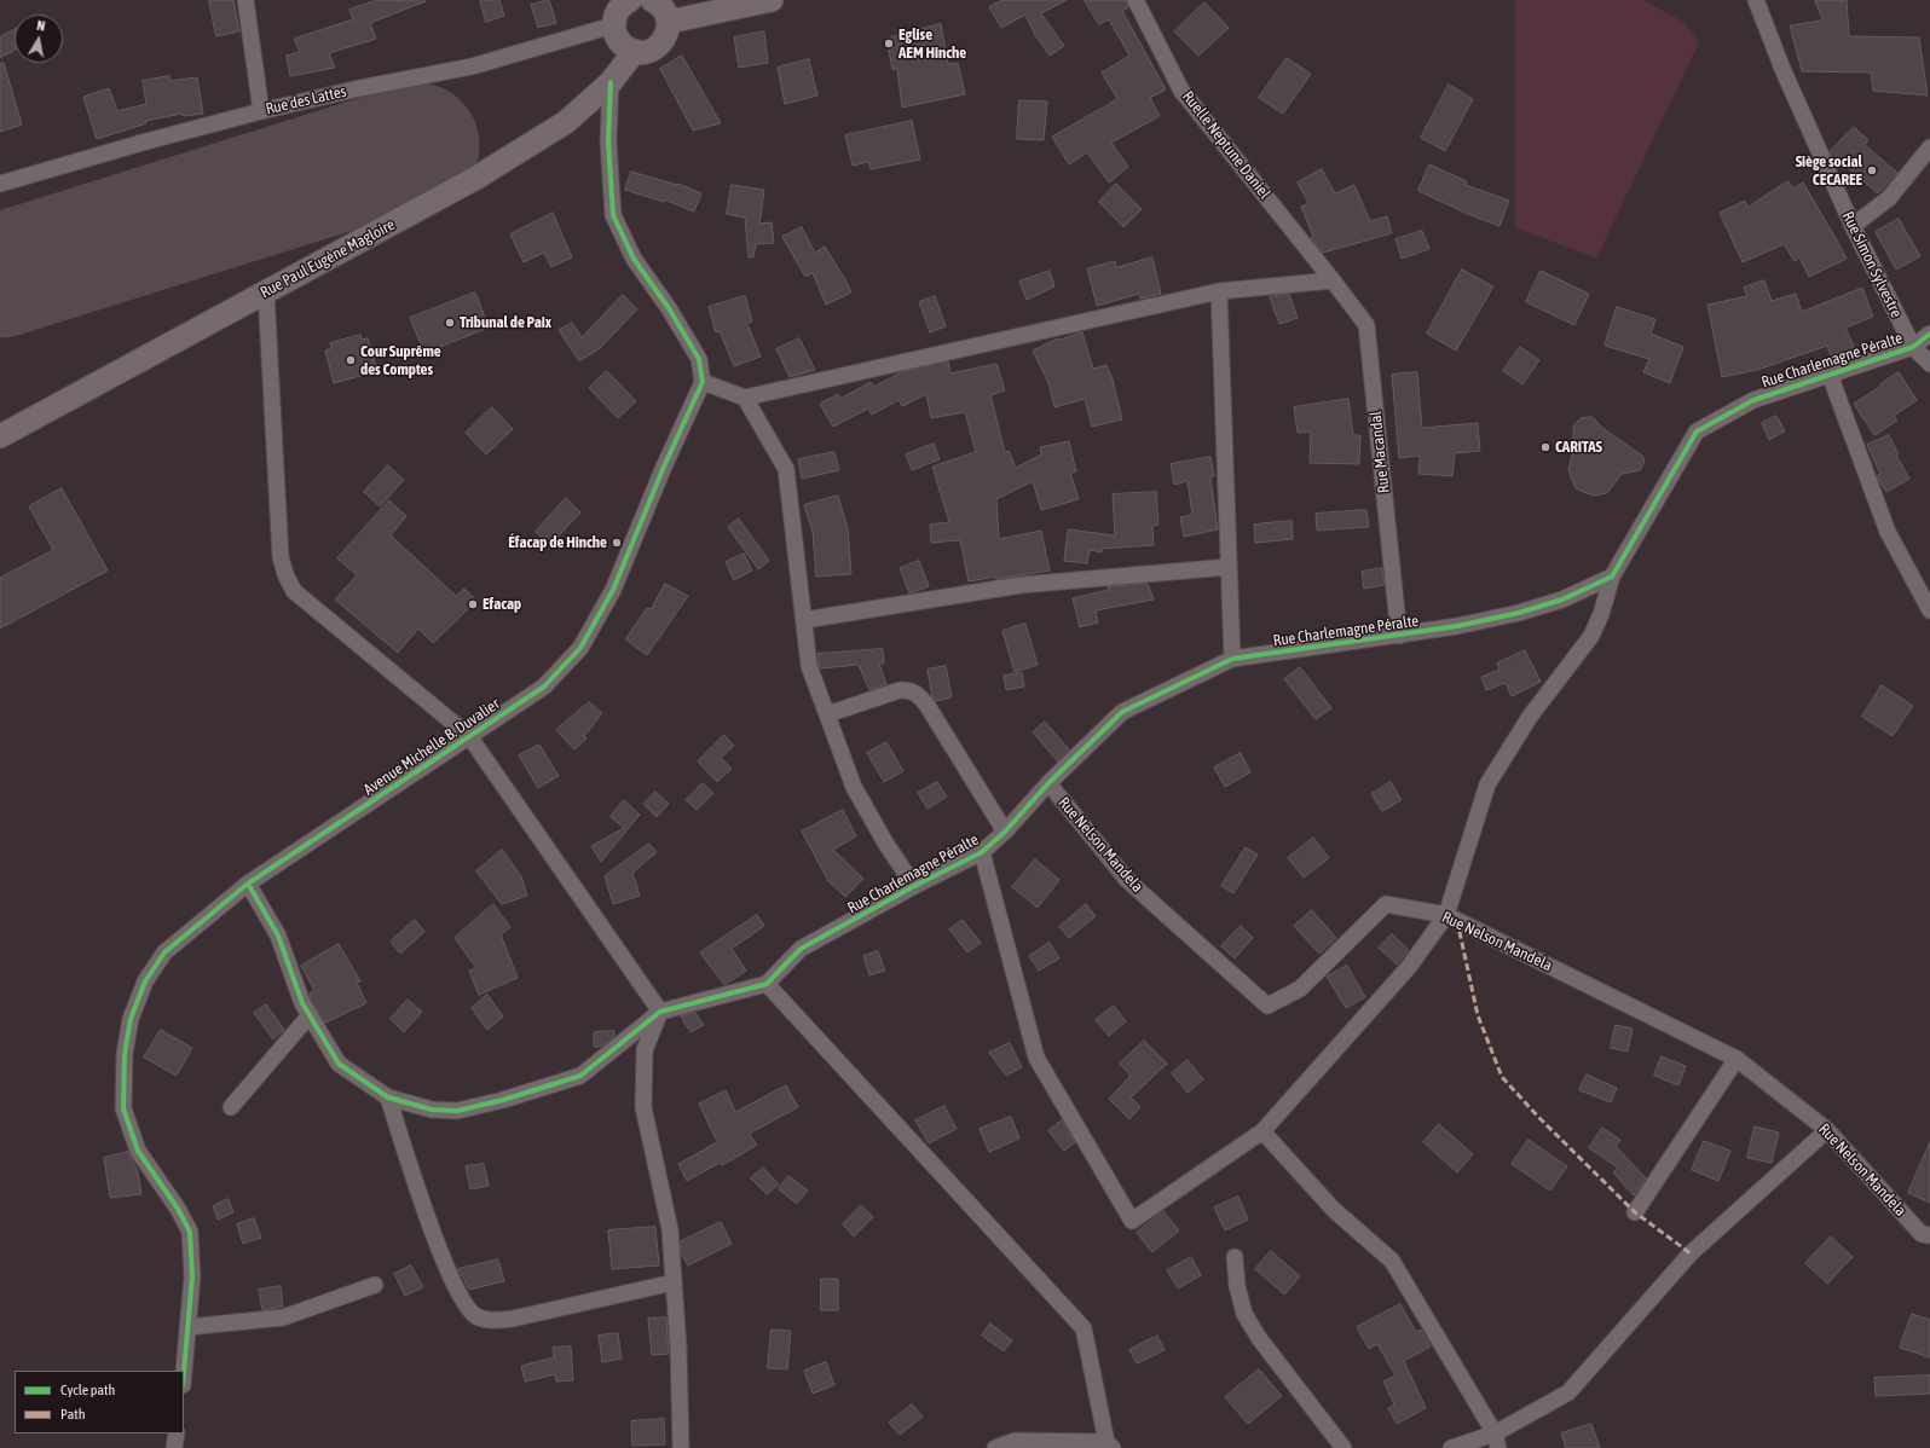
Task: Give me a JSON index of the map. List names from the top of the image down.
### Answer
{
  "streets": {
    "main road": ["Rue Paul Eugène Magloire"],
    "street": [
      "Rue des Lattes",
      "Ruelle Neptune Daniel",
      "Rue Simon Sylvestre",
      "Rue Charlemagne Péralte",
      "Rue Macandal",
      "Avenue Michelle B. Duvalier",
      "Rue Nelson Mandela"
    ]
  },
  "crossings": [
    ["Ruelle Neptune Daniel", "Rue Macandal"],
    ["Rue Simon Sylvestre", "Rue Charlemagne Péralte"],
    ["Rue Charlemagne Péralte", "Rue Macandal"],
    ["Rue Charlemagne Péralte", "Rue Nelson Mandela"]
  ],
  "places": [
    "Eglise AEM Hinche",
    "Siège social CECAREE",
    "Tribunal de Paix",
    "Cour Suprême des Comptes",
    "CARITAS",
    "Éfacap de Hinche",
    "Efacap"
  ],
  "legend": ["Cycle path", "Path"],
  "north": "top"
}
